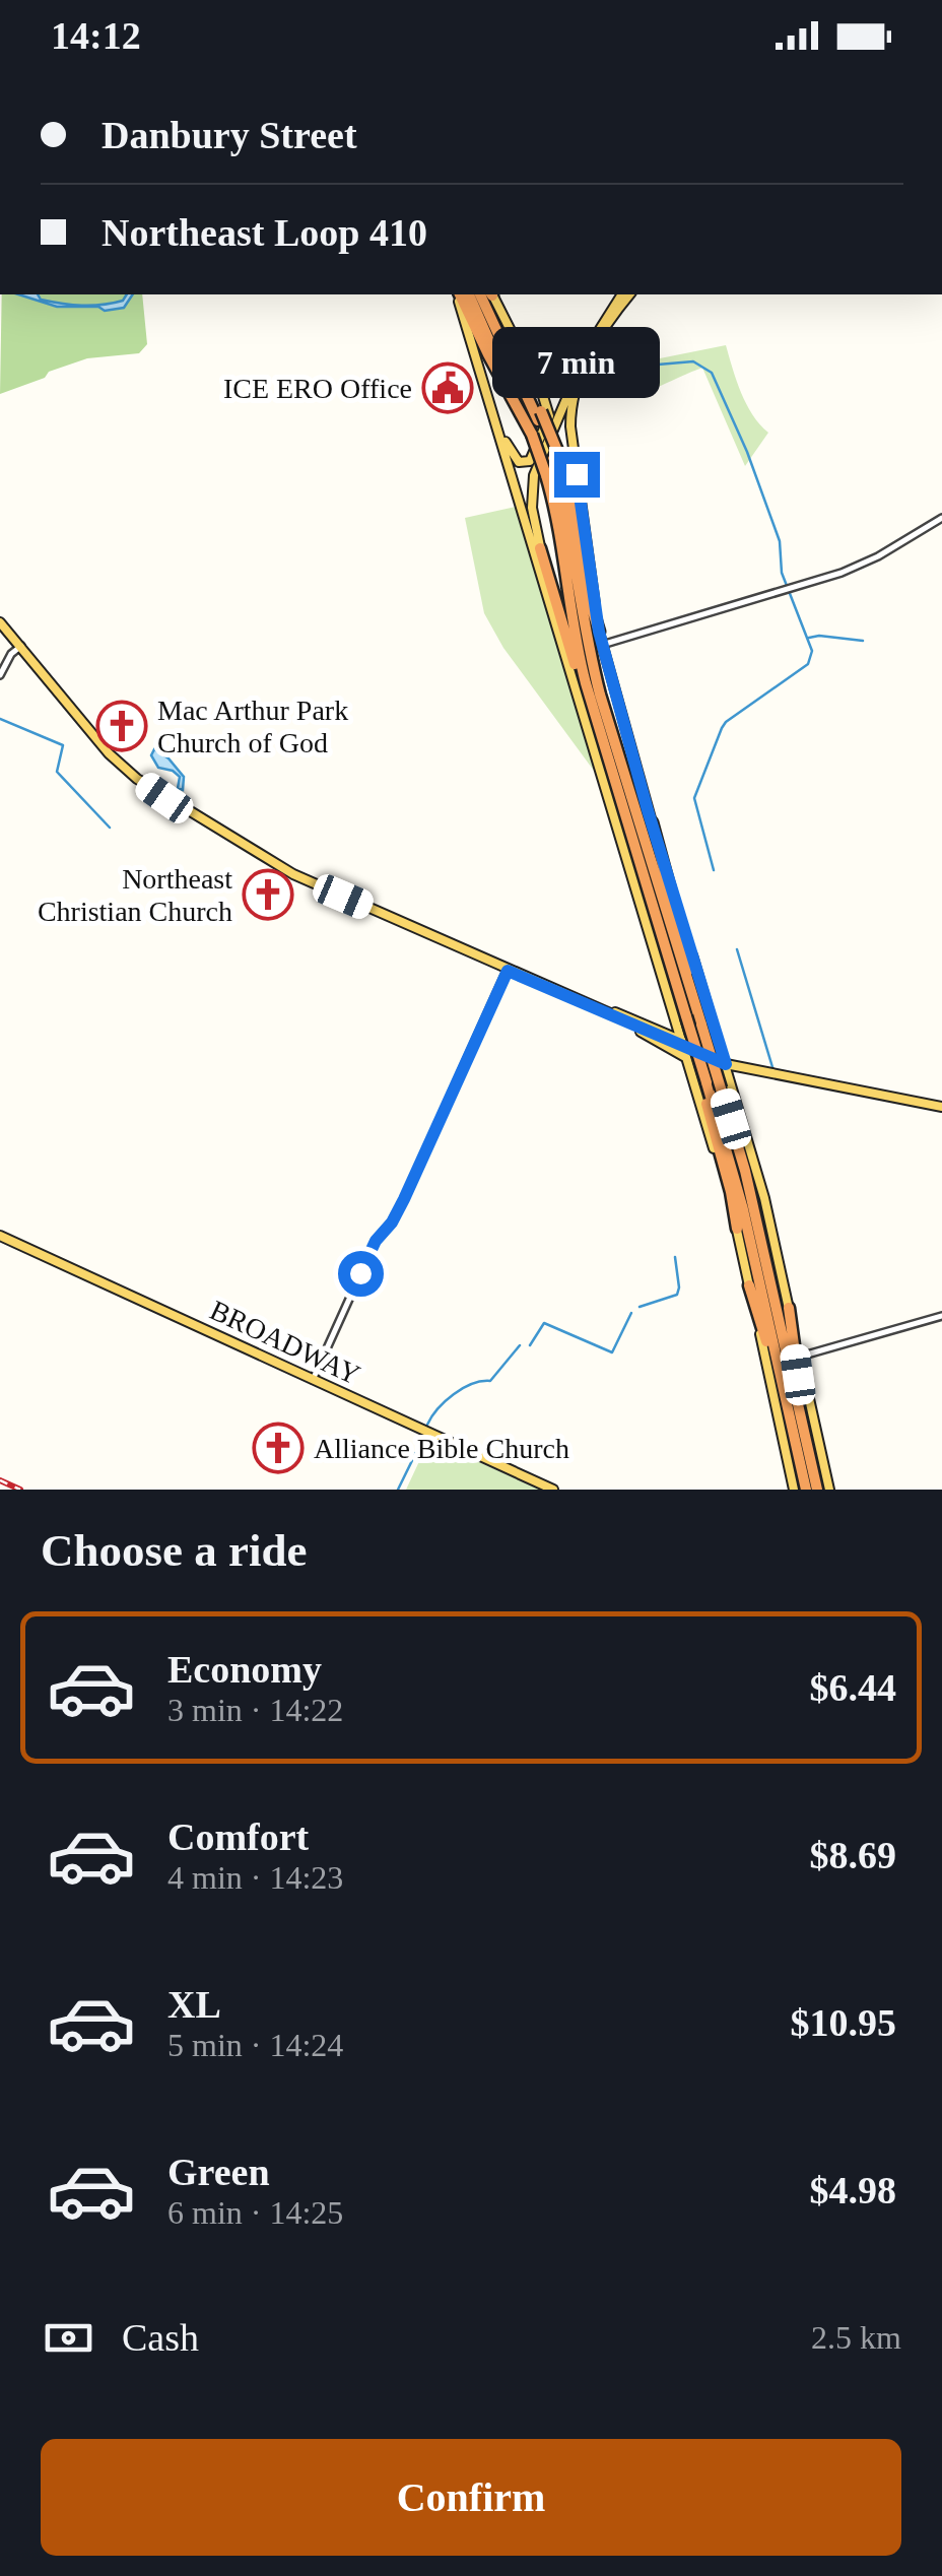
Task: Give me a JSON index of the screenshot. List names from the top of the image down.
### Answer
{
  "streets": {
    "main road": ["BROADWAY"]
  },
  "places": {
    "public building": ["ICE ERO Office"],
    "church": ["Mac Arthur Park Church of God", "Northeast Christian Church", "Alliance Bible Church"]
  },
  "page": {
    "status": "14:12",
    "banner": ["Danbury Street", "Northeast Loop 410"],
    "bubble": "7 min",
    "heading": "Choose a ride",
    "list": [
      {
        "name": "Economy",
        "note": "3 min · 14:22",
        "value": "$6.44"
      },
      {
        "name": "Comfort",
        "note": "4 min · 14:23",
        "value": "$8.69"
      },
      {
        "name": "XL",
        "note": "5 min · 14:24",
        "value": "$10.95"
      },
      {
        "name": "Green",
        "note": "6 min · 14:25",
        "value": "$4.98"
      }
    ],
    "pay": ["Cash", "2.5 km"],
    "buttons": "Confirm"
  }
}
